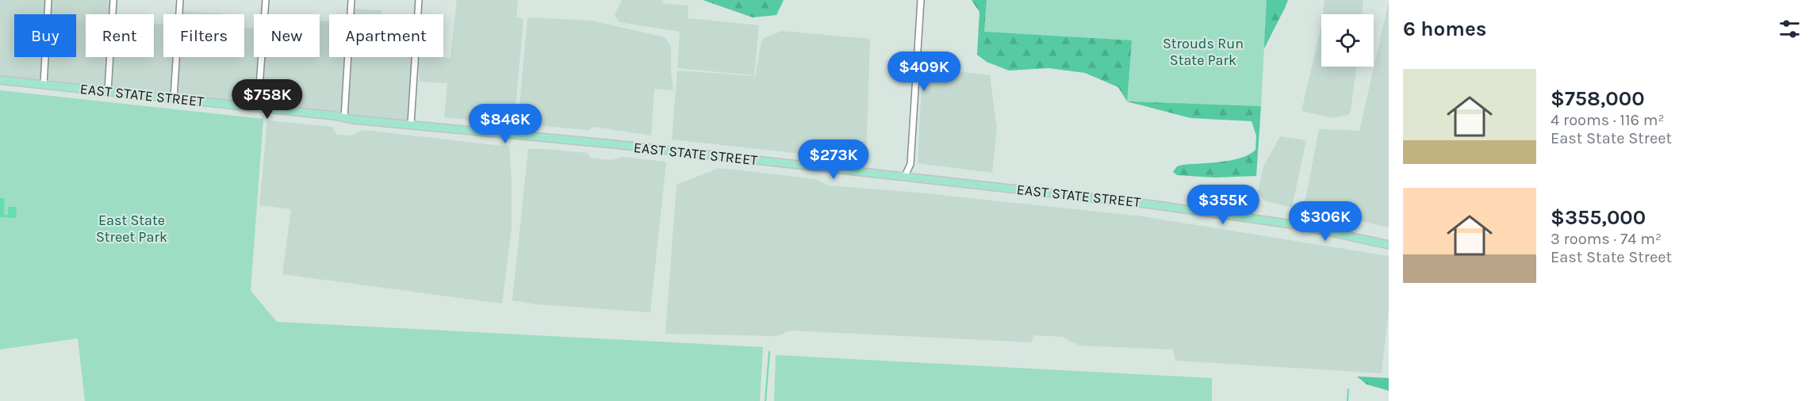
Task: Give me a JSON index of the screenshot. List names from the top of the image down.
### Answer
{
  "streets": {
    "main road": ["EAST STATE STREET"]
  },
  "parks": ["Strouds Run State Park", "East State Street Park"],
  "page": {
    "heading": "6 homes",
    "chip": [
      "Buy",
      "Rent",
      "Filters",
      "New",
      "Apartment"
    ],
    "price": [
      "$409K",
      "$758K",
      "$846K",
      "$273K",
      "$355K",
      "$306K"
    ],
    "list": [
      {
        "name": "$758,000",
        "note": "4 rooms · 116 m² · East State Street"
      },
      {
        "name": "$355,000",
        "note": "3 rooms · 74 m² · East State Street"
      }
    ]
  }
}
